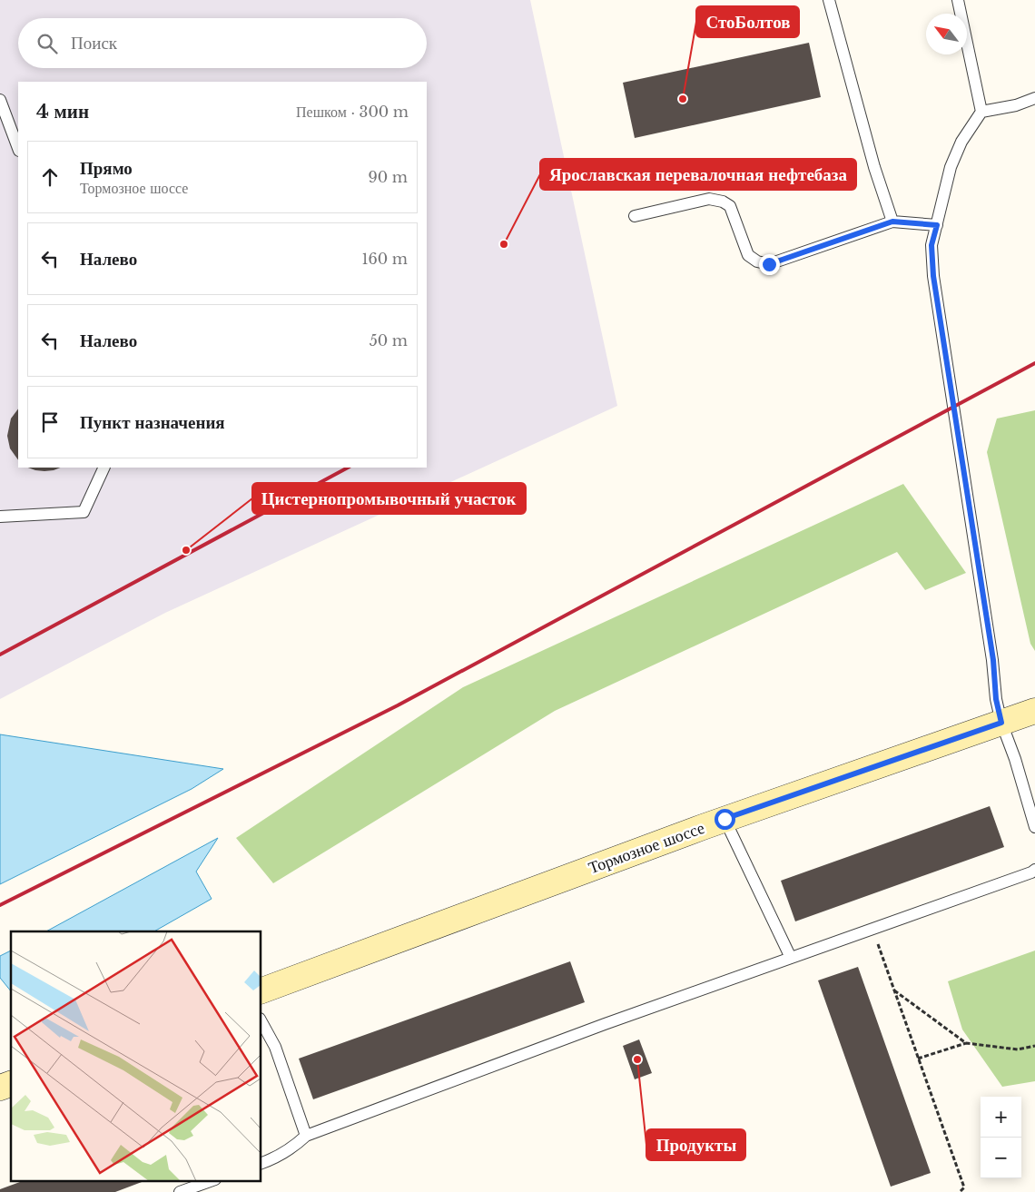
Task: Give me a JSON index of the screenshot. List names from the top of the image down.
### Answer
{
  "streets": {
    "street": ["Тормозное шоссе"]
  },
  "places": [
    "СтоБолтов",
    "Ярославская перевалочная нефтебаза",
    "Цистернопромывочный участок",
    "Продукты"
  ],
  "north": "top left",
  "page": {
    "search": "Поиск",
    "heading": ["4 мин", "Пешком · 300 m"],
    "list": [
      ["Прямо", "Тормозное шоссе", "90 m"],
      ["Налево", "160 m"],
      ["Налево", "50 m"],
      "Пункт назначения"
    ],
    "map_buttons": ["+", "−"]
  }
}
